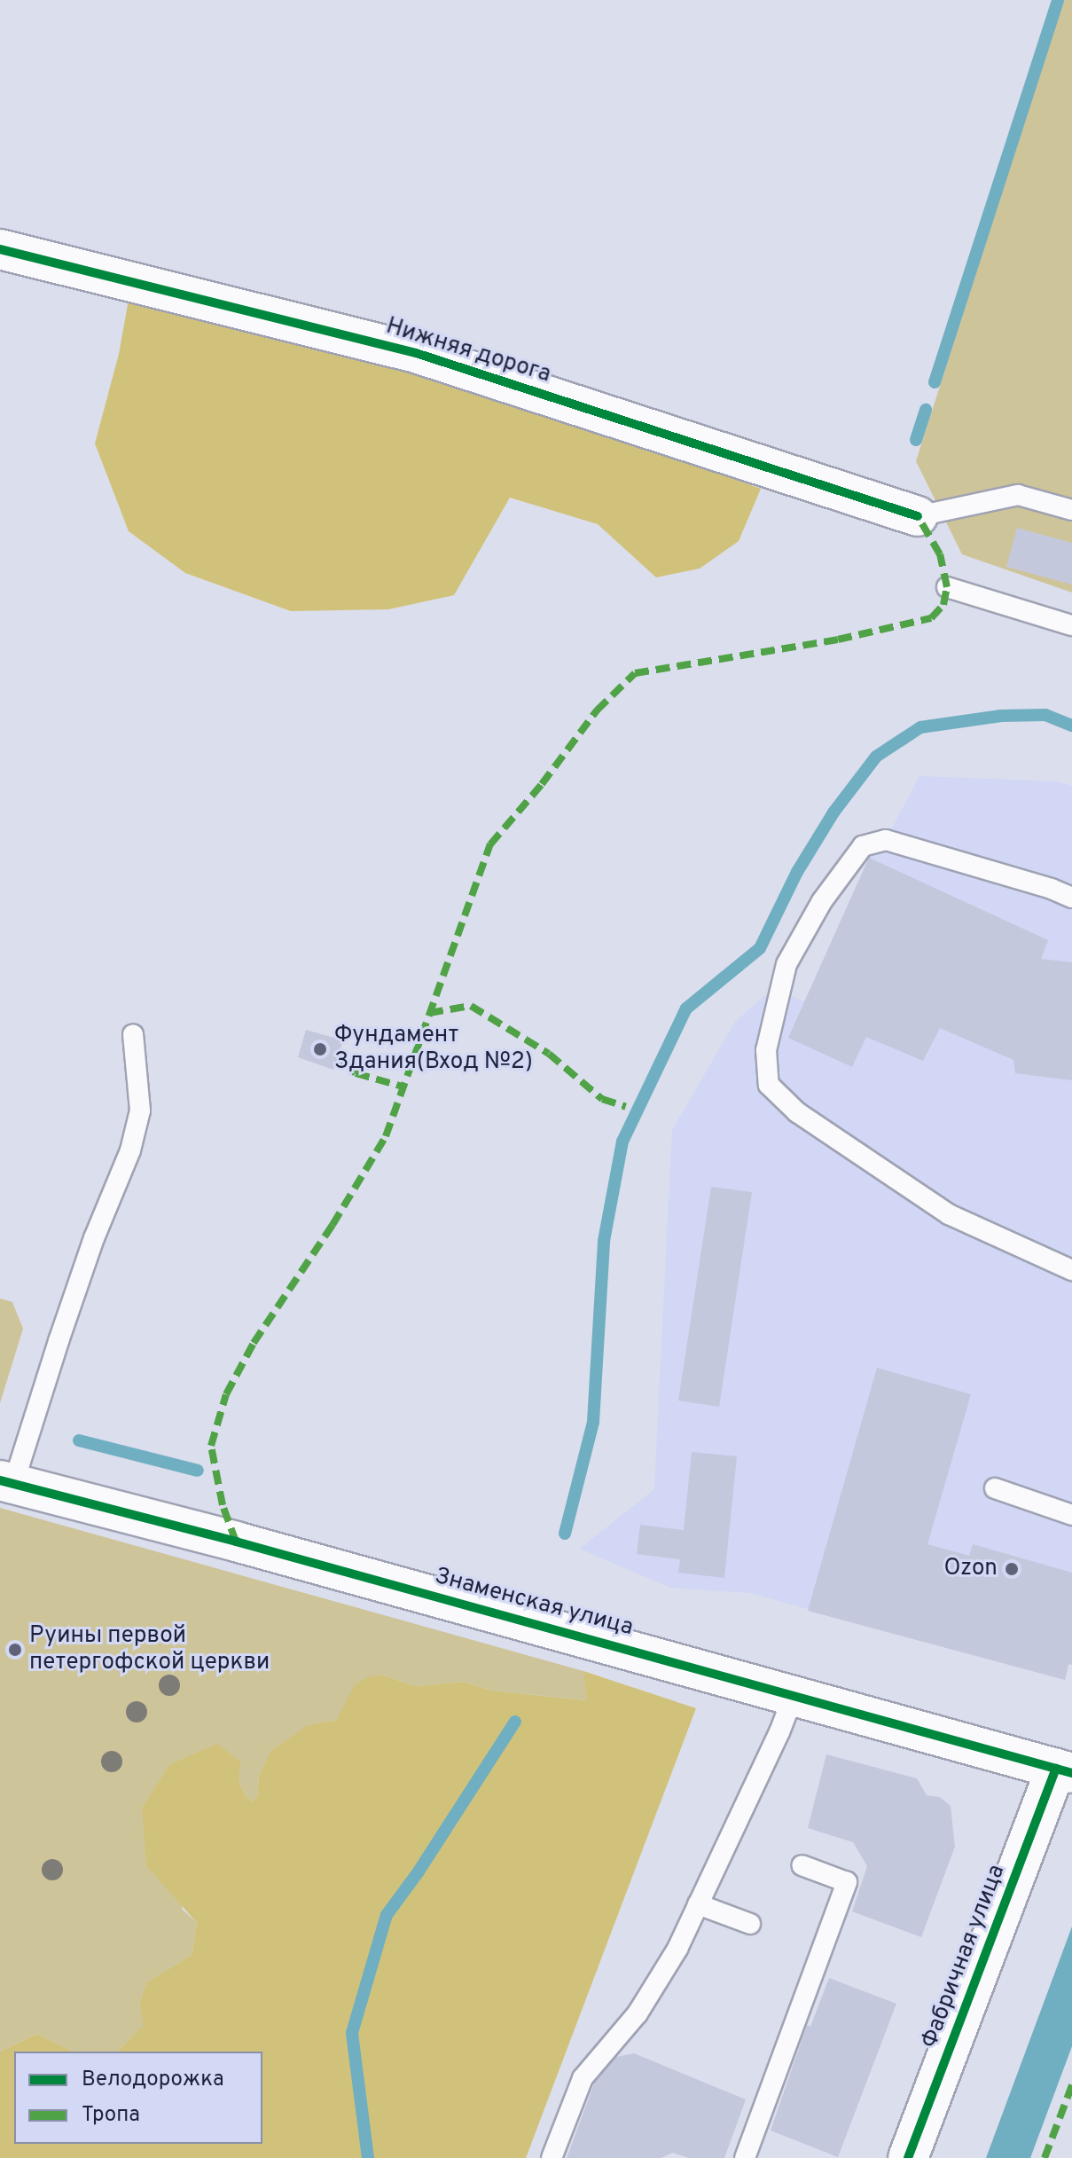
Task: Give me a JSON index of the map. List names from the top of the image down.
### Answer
{
  "streets": {
    "street": ["Нижняя дорога", "Знаменская улица", "Фабричная улица"]
  },
  "crossings": [
    ["Знаменская улица", "Фабричная улица"]
  ],
  "places": ["Фундамент Здания(Вход №2)", "Ozon", "Руины первой петергофской церкви"],
  "legend": ["Велодорожка", "Тропа"]
}
